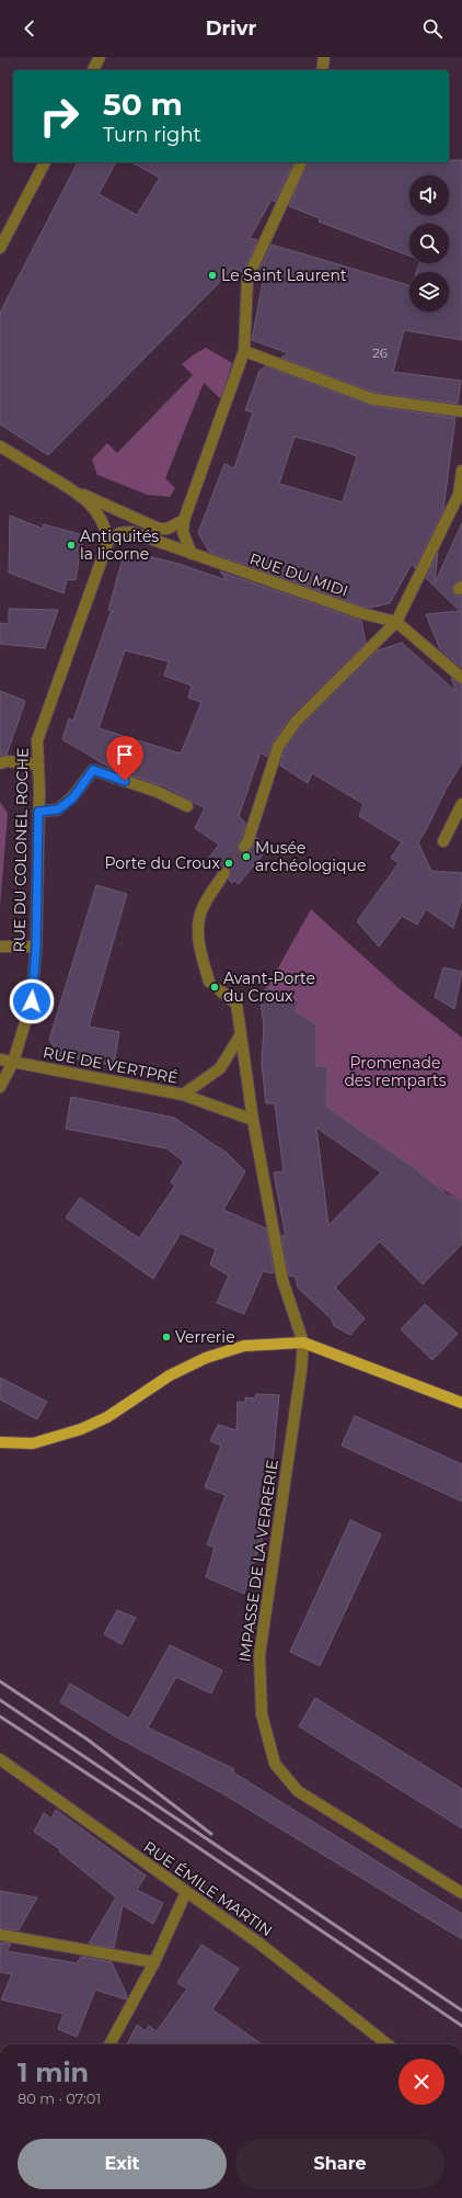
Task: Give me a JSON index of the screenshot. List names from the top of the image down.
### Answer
{
  "streets": {
    "street": [
      "RUE DU MIDI",
      "RUE DU COLONEL ROCHE",
      "RUE DE VERTPRÉ",
      "IMPASSE DE LA VERRERIE",
      "RUE ÉMILE MARTIN"
    ]
  },
  "crossings": [
    ["RUE DU MIDI", "RUE DU COLONEL ROCHE"],
    ["RUE DU COLONEL ROCHE", "RUE DE VERTPRÉ"]
  ],
  "parks": ["Promenade des remparts"],
  "places": [
    "Le Saint Laurent",
    "Antiquités la licorne",
    "Musée archéologique",
    "Porte du Croux",
    "Avant-Porte du Croux",
    "Verrerie"
  ],
  "house_numbers": ["26"],
  "page": {
    "header": "Drivr",
    "turn": ["50 m", "Turn right"],
    "heading": ["1 min", "80 m · 07:01"],
    "buttons": ["Exit", "Share"]
  }
}
